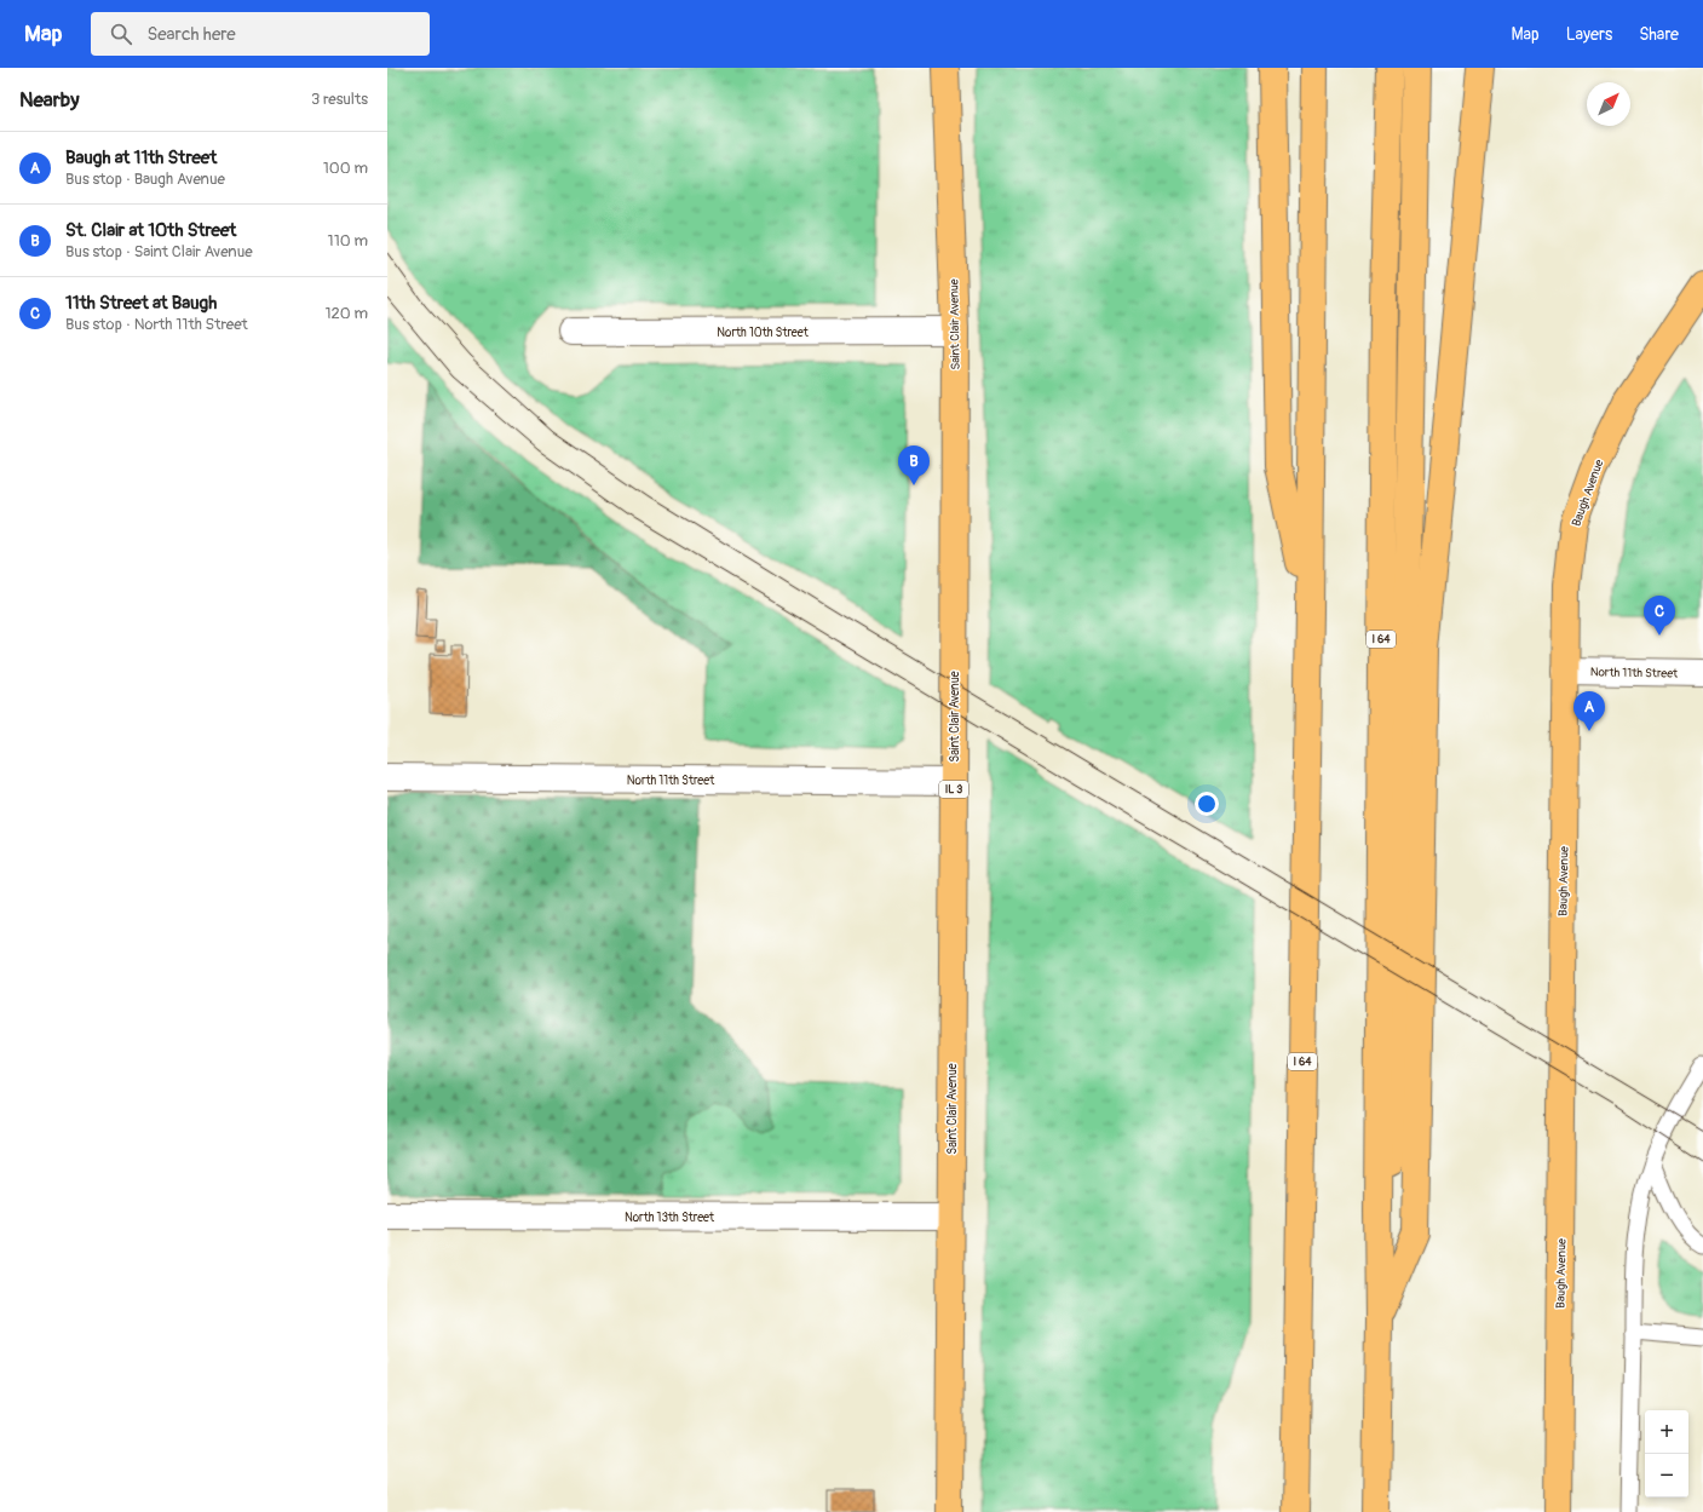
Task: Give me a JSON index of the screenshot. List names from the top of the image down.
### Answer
{
  "streets": {
    "main road": [
      "Saint Clair Avenue",
      "Baugh Avenue",
      "I 64",
      "IL 3"
    ],
    "street": ["North 10th Street", "North 11th Street", "North 13th Street"]
  },
  "crossings": [
    ["Saint Clair Avenue", "North 10th Street"],
    ["Saint Clair Avenue", "North 11th Street"],
    ["Saint Clair Avenue", "North 13th Street"],
    ["Baugh Avenue", "North 11th Street"]
  ],
  "north": "top right",
  "page": {
    "header": "Map",
    "search": "Search here",
    "nav": ["Map", "Layers", "Share"],
    "heading": ["Nearby", "3 results"],
    "list": [
      {
        "mark": "A",
        "name": "Baugh at 11th Street",
        "note": "Bus stop · Baugh Avenue",
        "value": "100 m"
      },
      {
        "mark": "B",
        "name": "St. Clair at 10th Street",
        "note": "Bus stop · Saint Clair Avenue",
        "value": "110 m"
      },
      {
        "mark": "C",
        "name": "11th Street at Baugh",
        "note": "Bus stop · North 11th Street",
        "value": "120 m"
      }
    ],
    "pins": ["B", "C", "A"],
    "map_buttons": ["+", "−"]
  }
}
